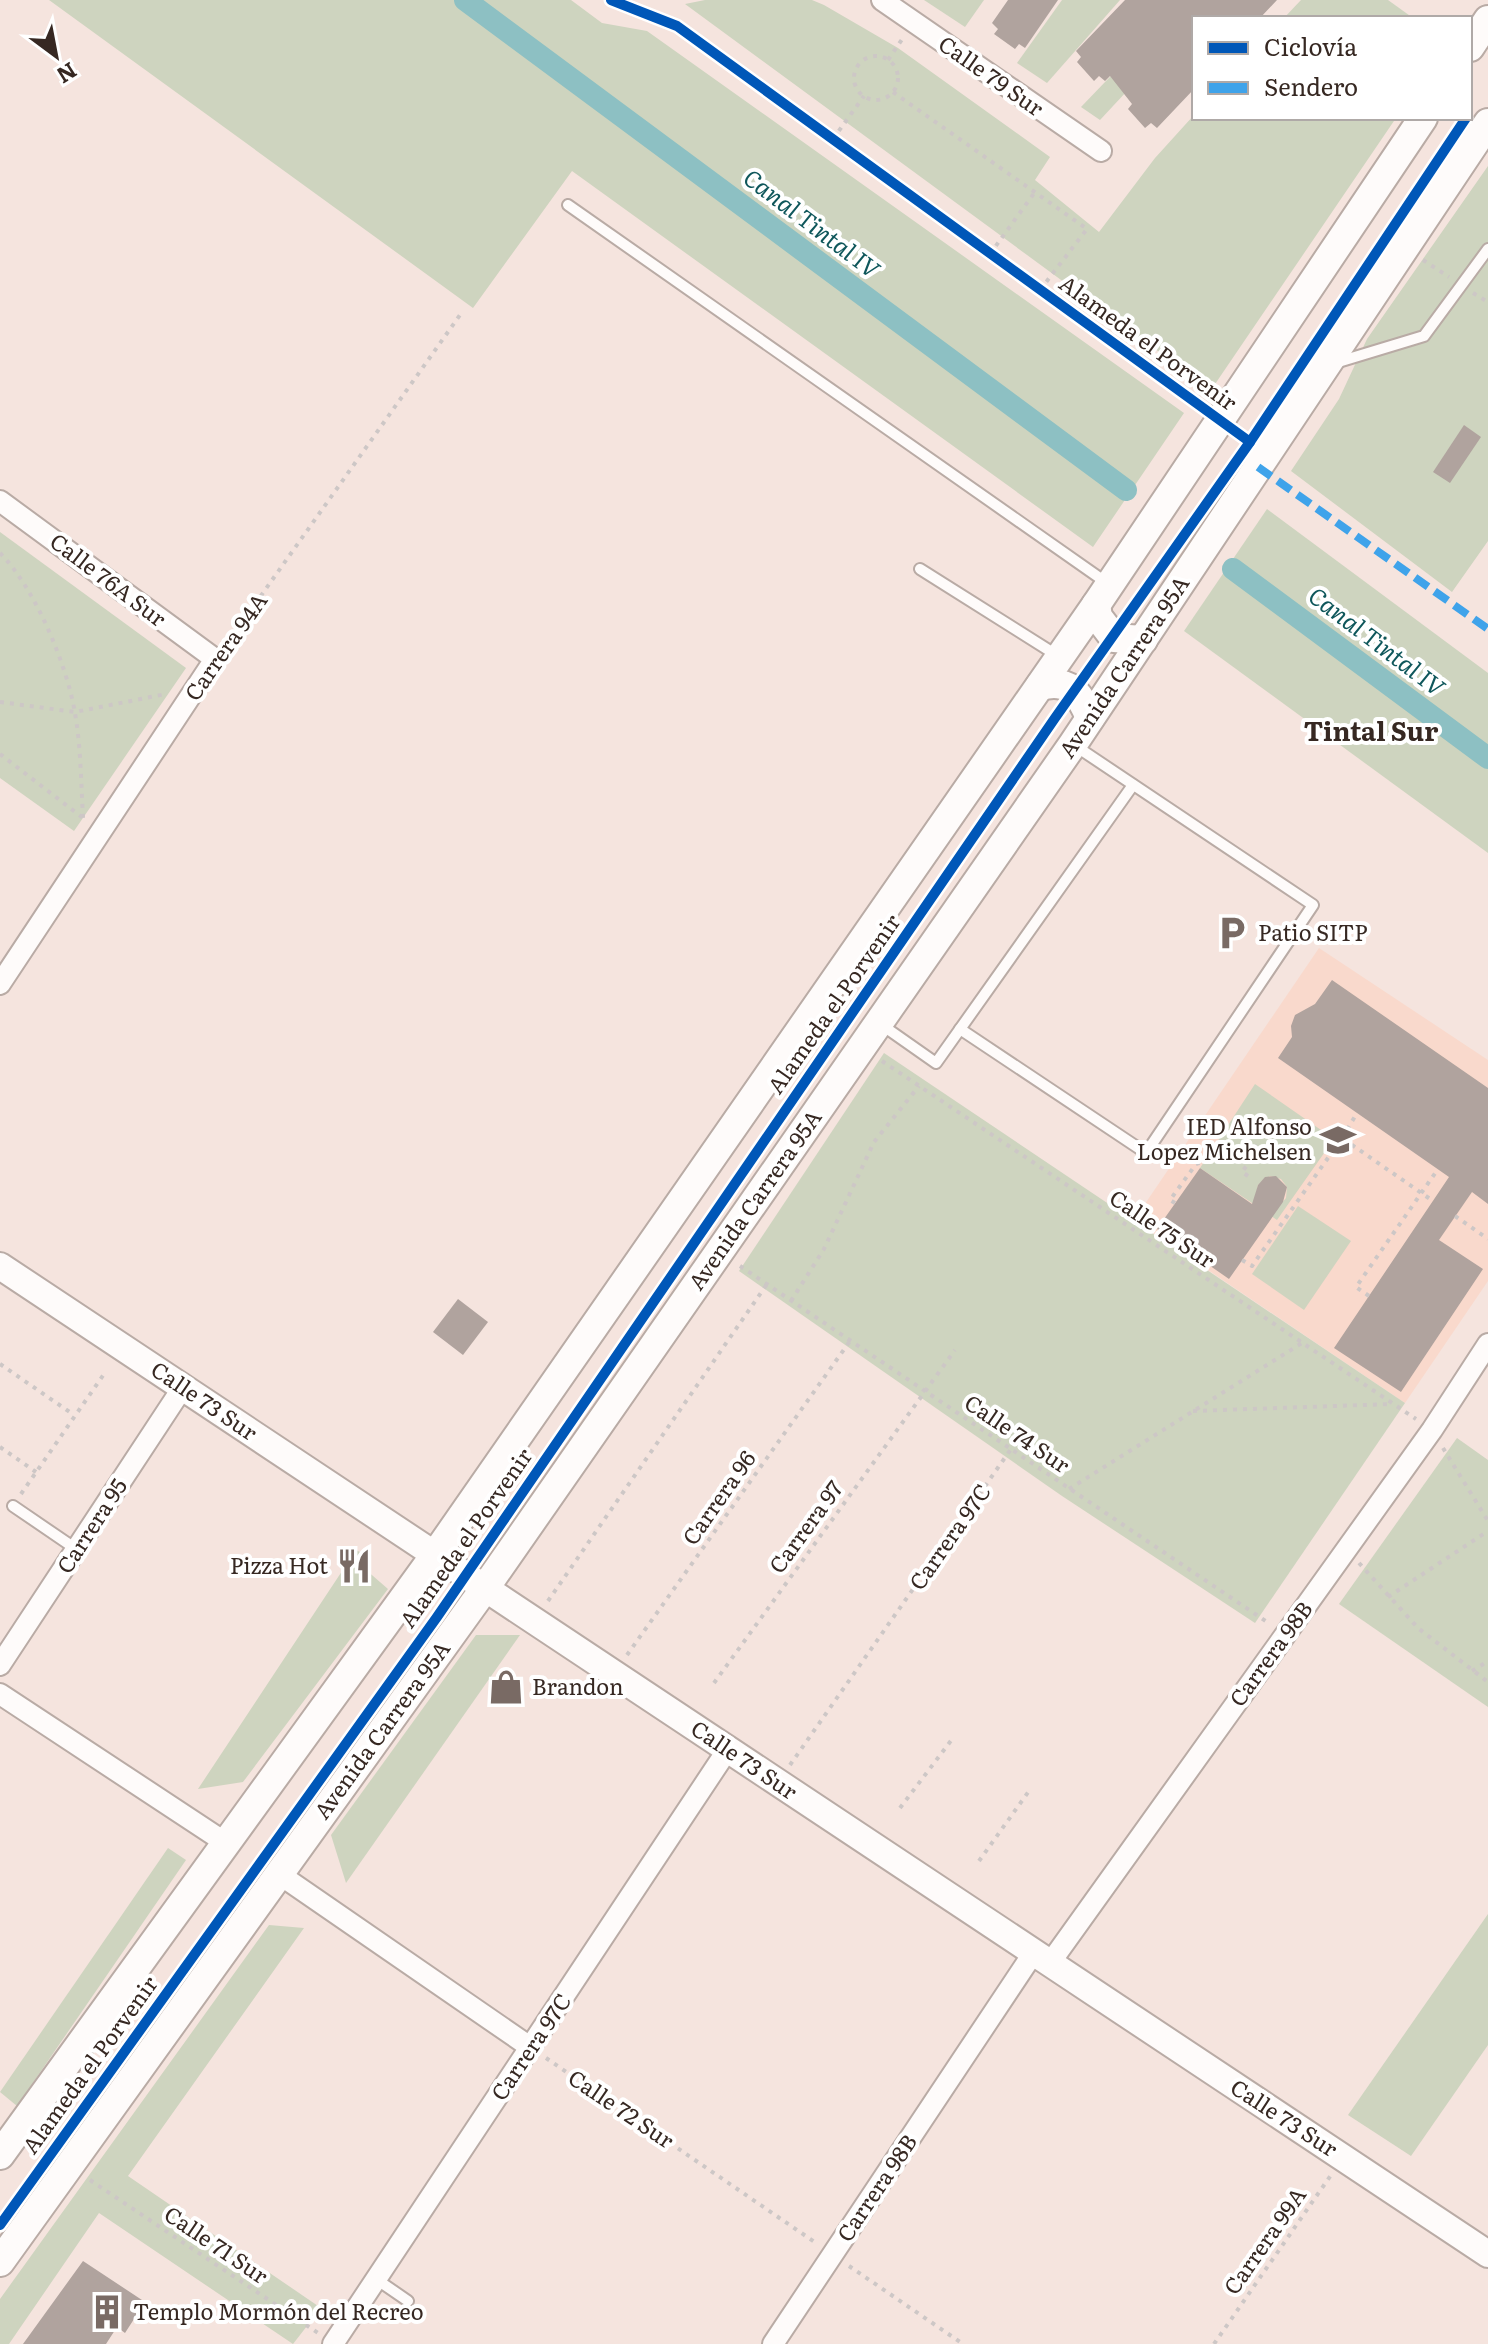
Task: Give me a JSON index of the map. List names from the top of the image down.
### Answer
{
  "streets": {
    "main road": ["Avenida Carrera 95A"],
    "street": [
      "Calle 79 Sur",
      "Calle 76A Sur",
      "Carrera 94A",
      "Calle 73 Sur",
      "Carrera 95",
      "Carrera 97C",
      "Carrera 98B"
    ],
    "path": [
      "Calle 75 Sur",
      "Calle 74 Sur",
      "Carrera 96",
      "Carrera 97",
      "Calle 72 Sur",
      "Carrera 99A",
      "Calle 71 Sur"
    ],
    "cycle path": ["Alameda el Porvenir"]
  },
  "crossings": [
    ["Calle 76A Sur", "Carrera 94A"],
    ["Avenida Carrera 95A", "Calle 73 Sur"],
    ["Calle 75 Sur", "Carrera 98B"],
    ["Calle 73 Sur", "Carrera 96"],
    ["Calle 73 Sur", "Carrera 95"],
    ["Calle 73 Sur", "Carrera 97C"],
    ["Calle 73 Sur", "Carrera 98B"],
    ["Calle 73 Sur", "Carrera 99A"],
    ["Calle 74 Sur", "Carrera 96"],
    ["Calle 74 Sur", "Carrera 97"],
    ["Calle 74 Sur", "Carrera 97C"],
    ["Calle 74 Sur", "Carrera 98B"],
    ["Carrera 97C", "Calle 72 Sur"],
    ["Carrera 97C", "Calle 71 Sur"],
    ["Carrera 98B", "Calle 72 Sur"]
  ],
  "districts": ["Tintal Sur"],
  "water": ["Canal Tintal IV"],
  "places": {
    "parking": ["Patio SITP"],
    "school or university": ["IED Alfonso Lopez Michelsen"],
    "restaurant": ["Pizza Hot"],
    "shop": ["Brandon"],
    "building": ["Templo Mormón del Recreo"]
  },
  "legend": ["Ciclovía", "Sendero"],
  "north": "bottom right"
}
